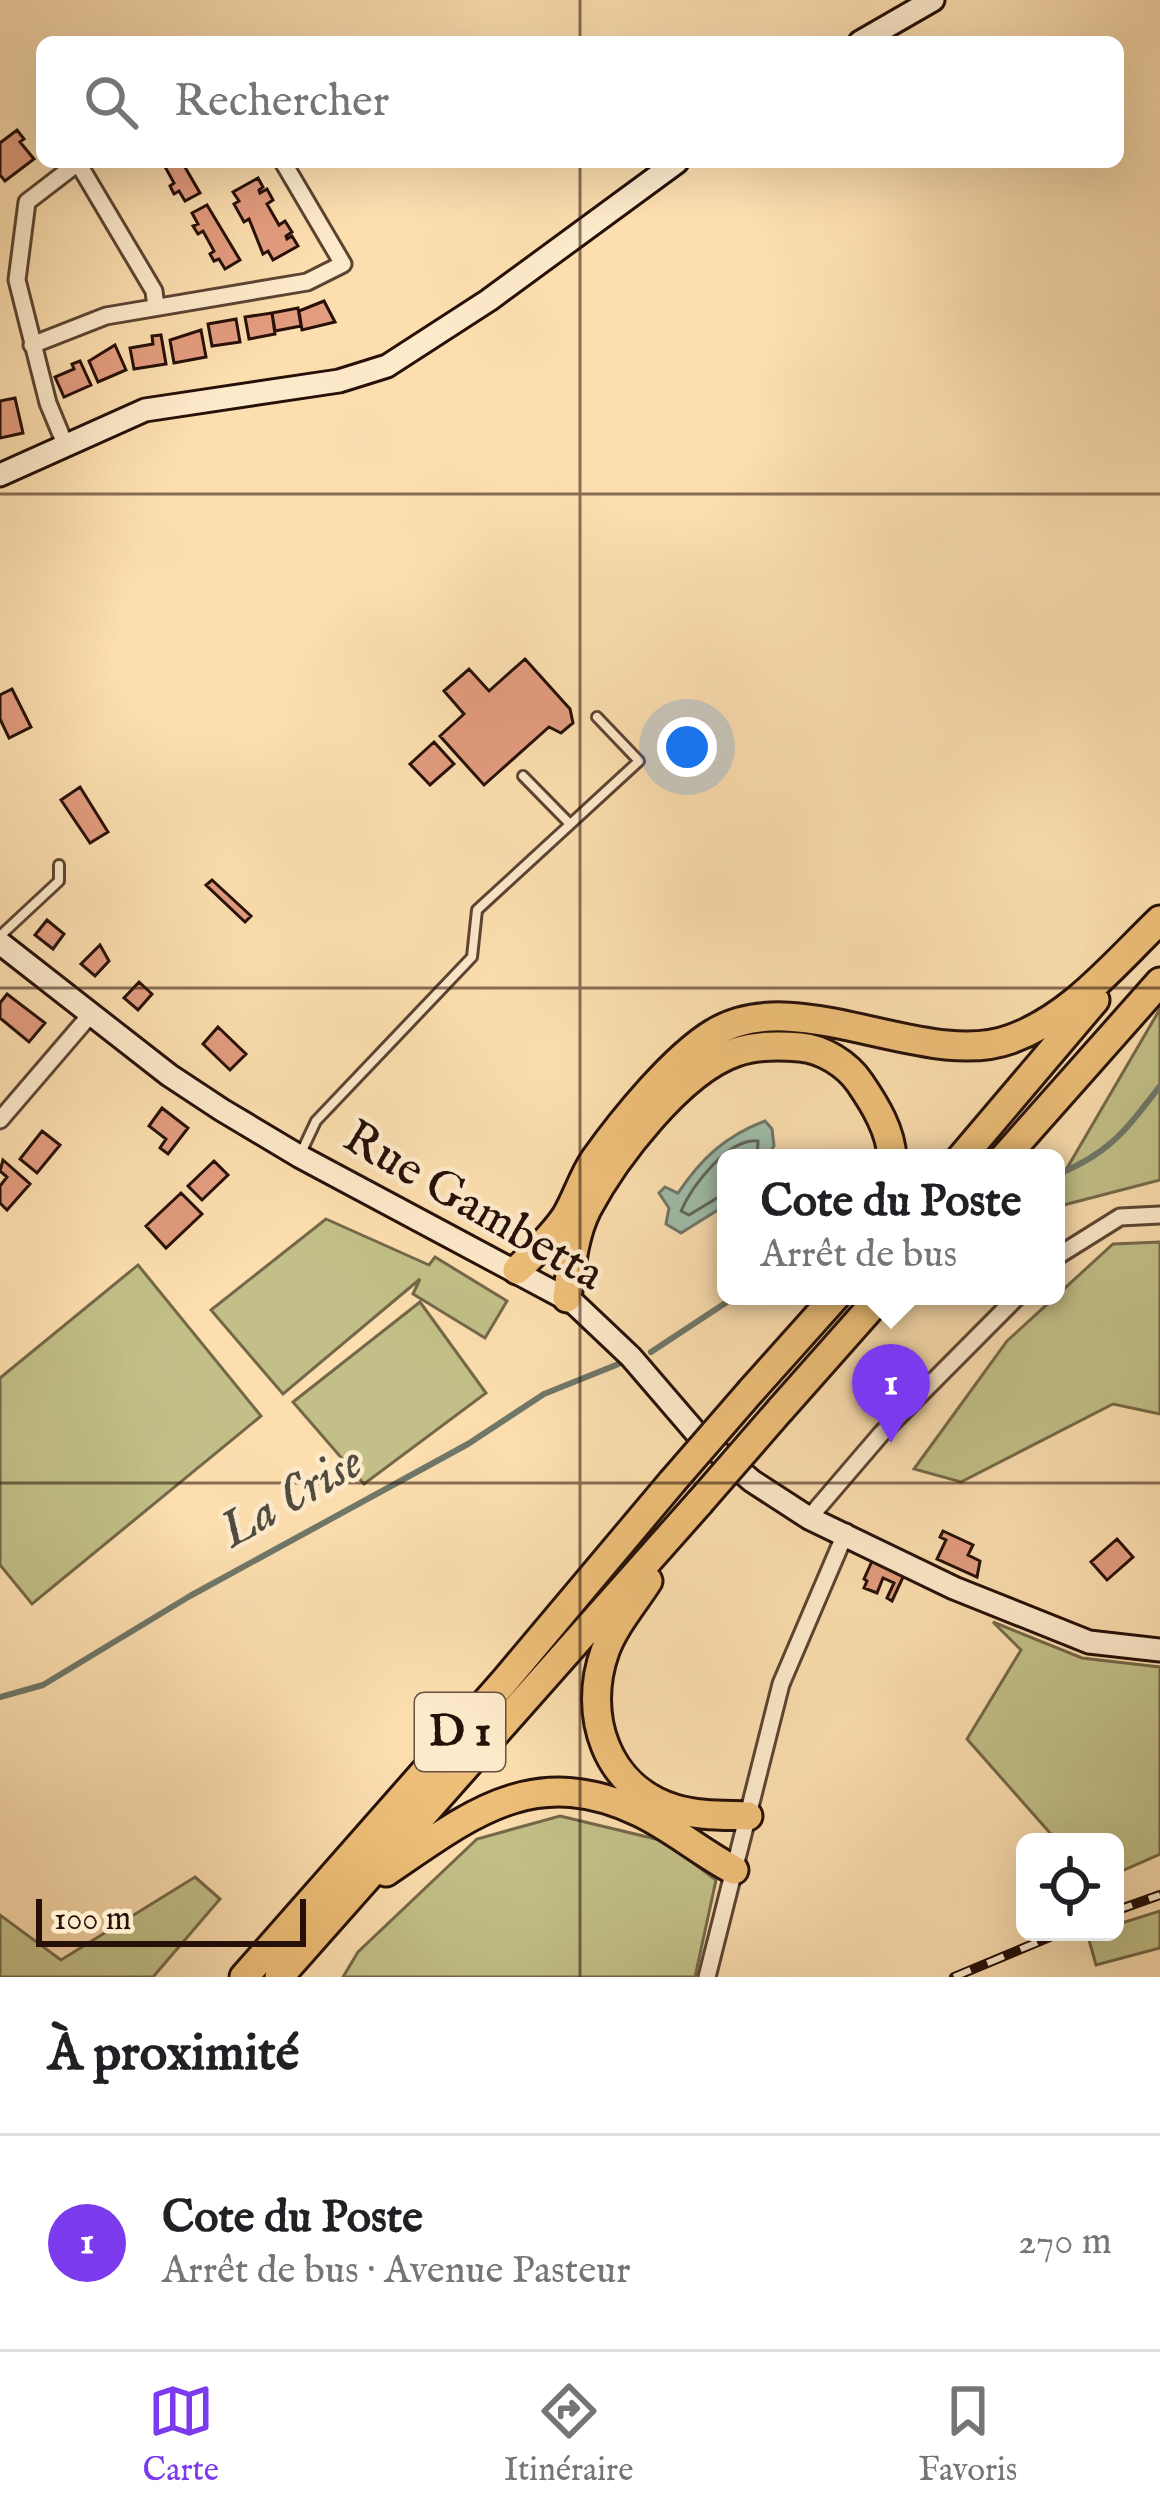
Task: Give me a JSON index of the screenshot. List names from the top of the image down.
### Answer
{
  "streets": {
    "highway": ["D 1"],
    "street": ["Rue Gambetta"]
  },
  "water": ["La Crise"],
  "scale_bar": "100 m",
  "page": {
    "search": "Rechercher",
    "popup": ["Cote du Poste", "Arrêt de bus"],
    "pins": "1",
    "scale": "100 m",
    "heading": "À proximité",
    "list": [
      {
        "mark": "1",
        "name": "Cote du Poste",
        "note": "Arrêt de bus · Avenue Pasteur",
        "value": "270 m"
      }
    ],
    "nav": ["Carte", "Itinéraire", "Favoris"]
  }
}
